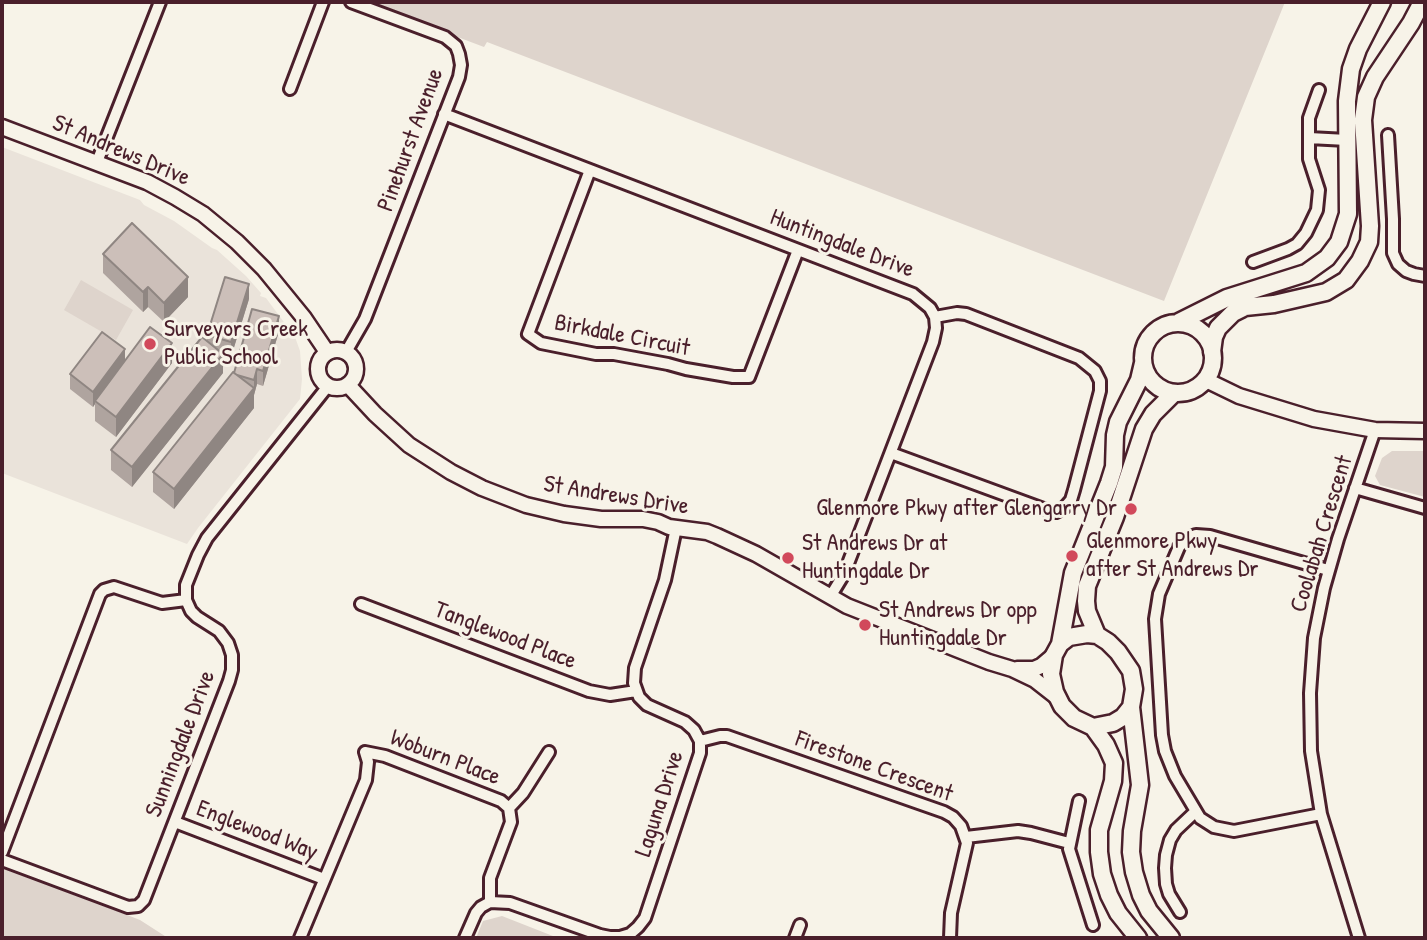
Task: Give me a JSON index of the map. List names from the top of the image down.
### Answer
{
  "streets": {
    "street": [
      "Pinehurst Avenue",
      "St Andrews Drive",
      "Huntingdale Drive",
      "Birkdale Circuit",
      "Coolabah Crescent",
      "Tanglewood Place",
      "Sunningdale Drive",
      "Woburn Place",
      "Firestone Crescent",
      "Laguna Drive",
      "Englewood Way"
    ]
  },
  "crossings": [
    ["Pinehurst Avenue", "St Andrews Drive"],
    ["Pinehurst Avenue", "Huntingdale Drive"],
    ["Huntingdale Drive", "Birkdale Circuit"],
    ["Tanglewood Place", "Laguna Drive"],
    ["Sunningdale Drive", "Englewood Way"],
    ["Woburn Place", "Laguna Drive"],
    ["Woburn Place", "Englewood Way"],
    ["Firestone Crescent", "Laguna Drive"]
  ],
  "places": [
    "Surveyors Creek Public School",
    "Glenmore Pkwy after Glengarry Dr",
    "Glenmore Pkwy after St Andrews Dr",
    "St Andrews Dr at Huntingdale Dr",
    "St Andrews Dr opp Huntingdale Dr"
  ]
}
